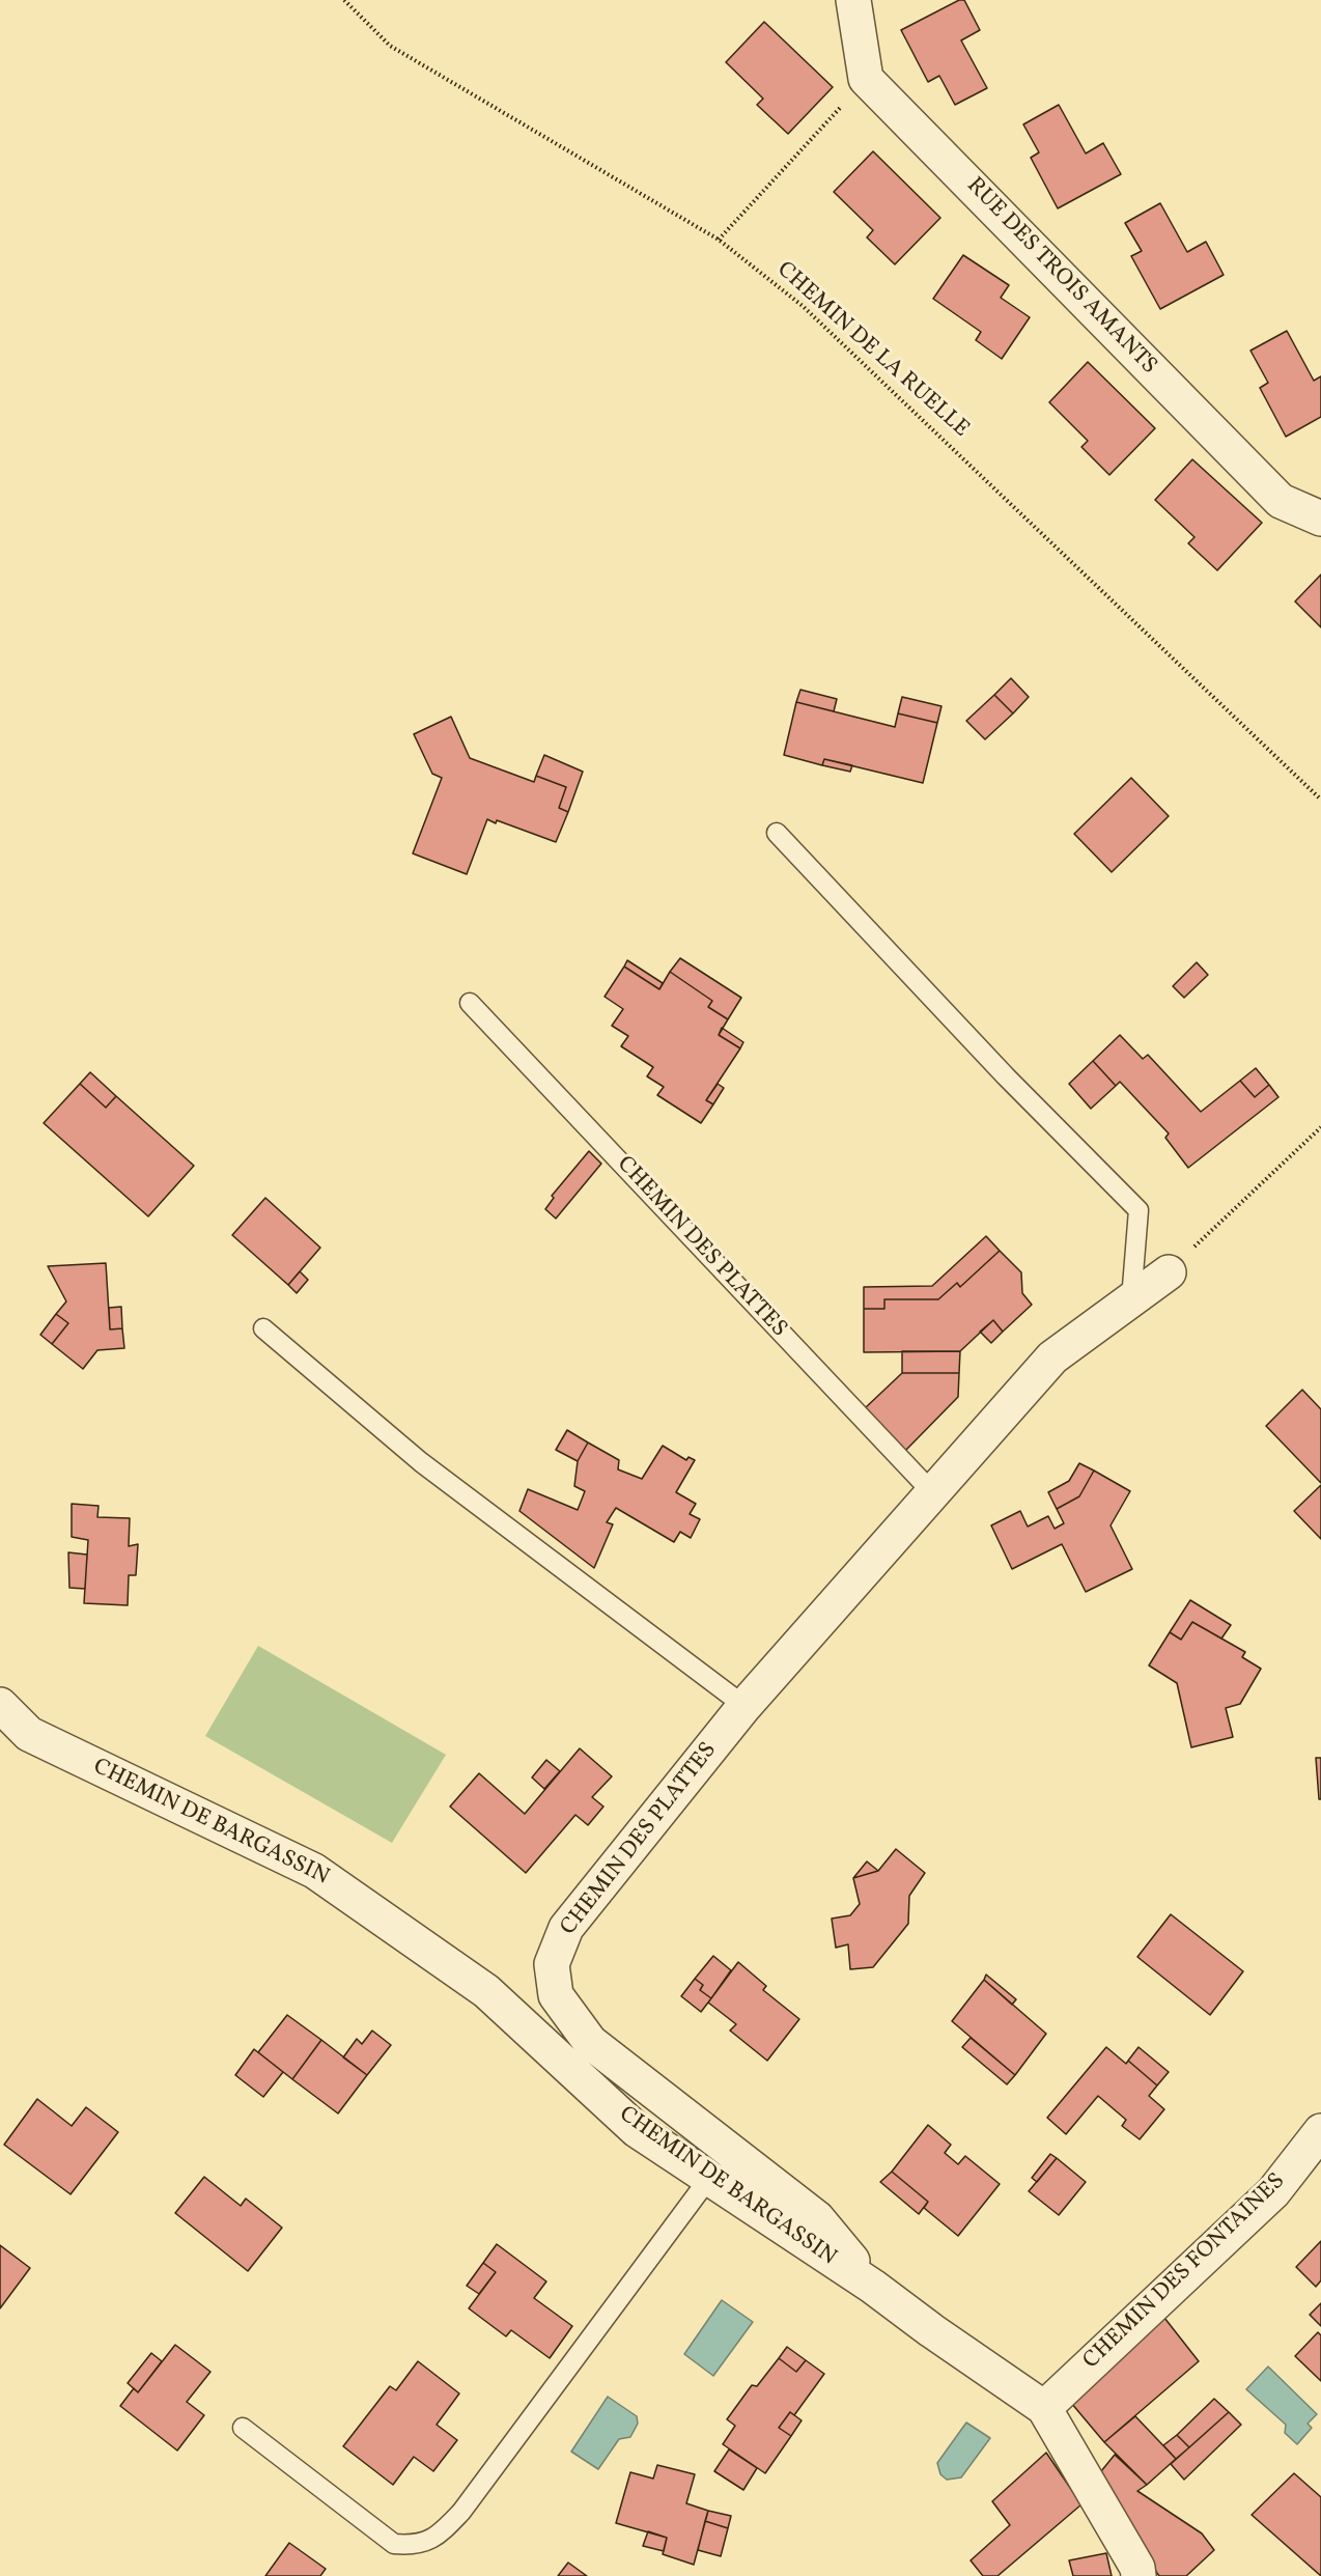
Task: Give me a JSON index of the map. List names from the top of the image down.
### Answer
{
  "streets": {
    "street": [
      "RUE DES TROIS AMANTS",
      "CHEMIN DES PLATTES",
      "CHEMIN DE BARGASSIN",
      "CHEMIN DES FONTAINES"
    ],
    "path": ["CHEMIN DE LA RUELLE"]
  },
  "crossings": [
    ["CHEMIN DES PLATTES", "CHEMIN DE BARGASSIN"],
    ["CHEMIN DE BARGASSIN", "CHEMIN DES FONTAINES"]
  ]
}
